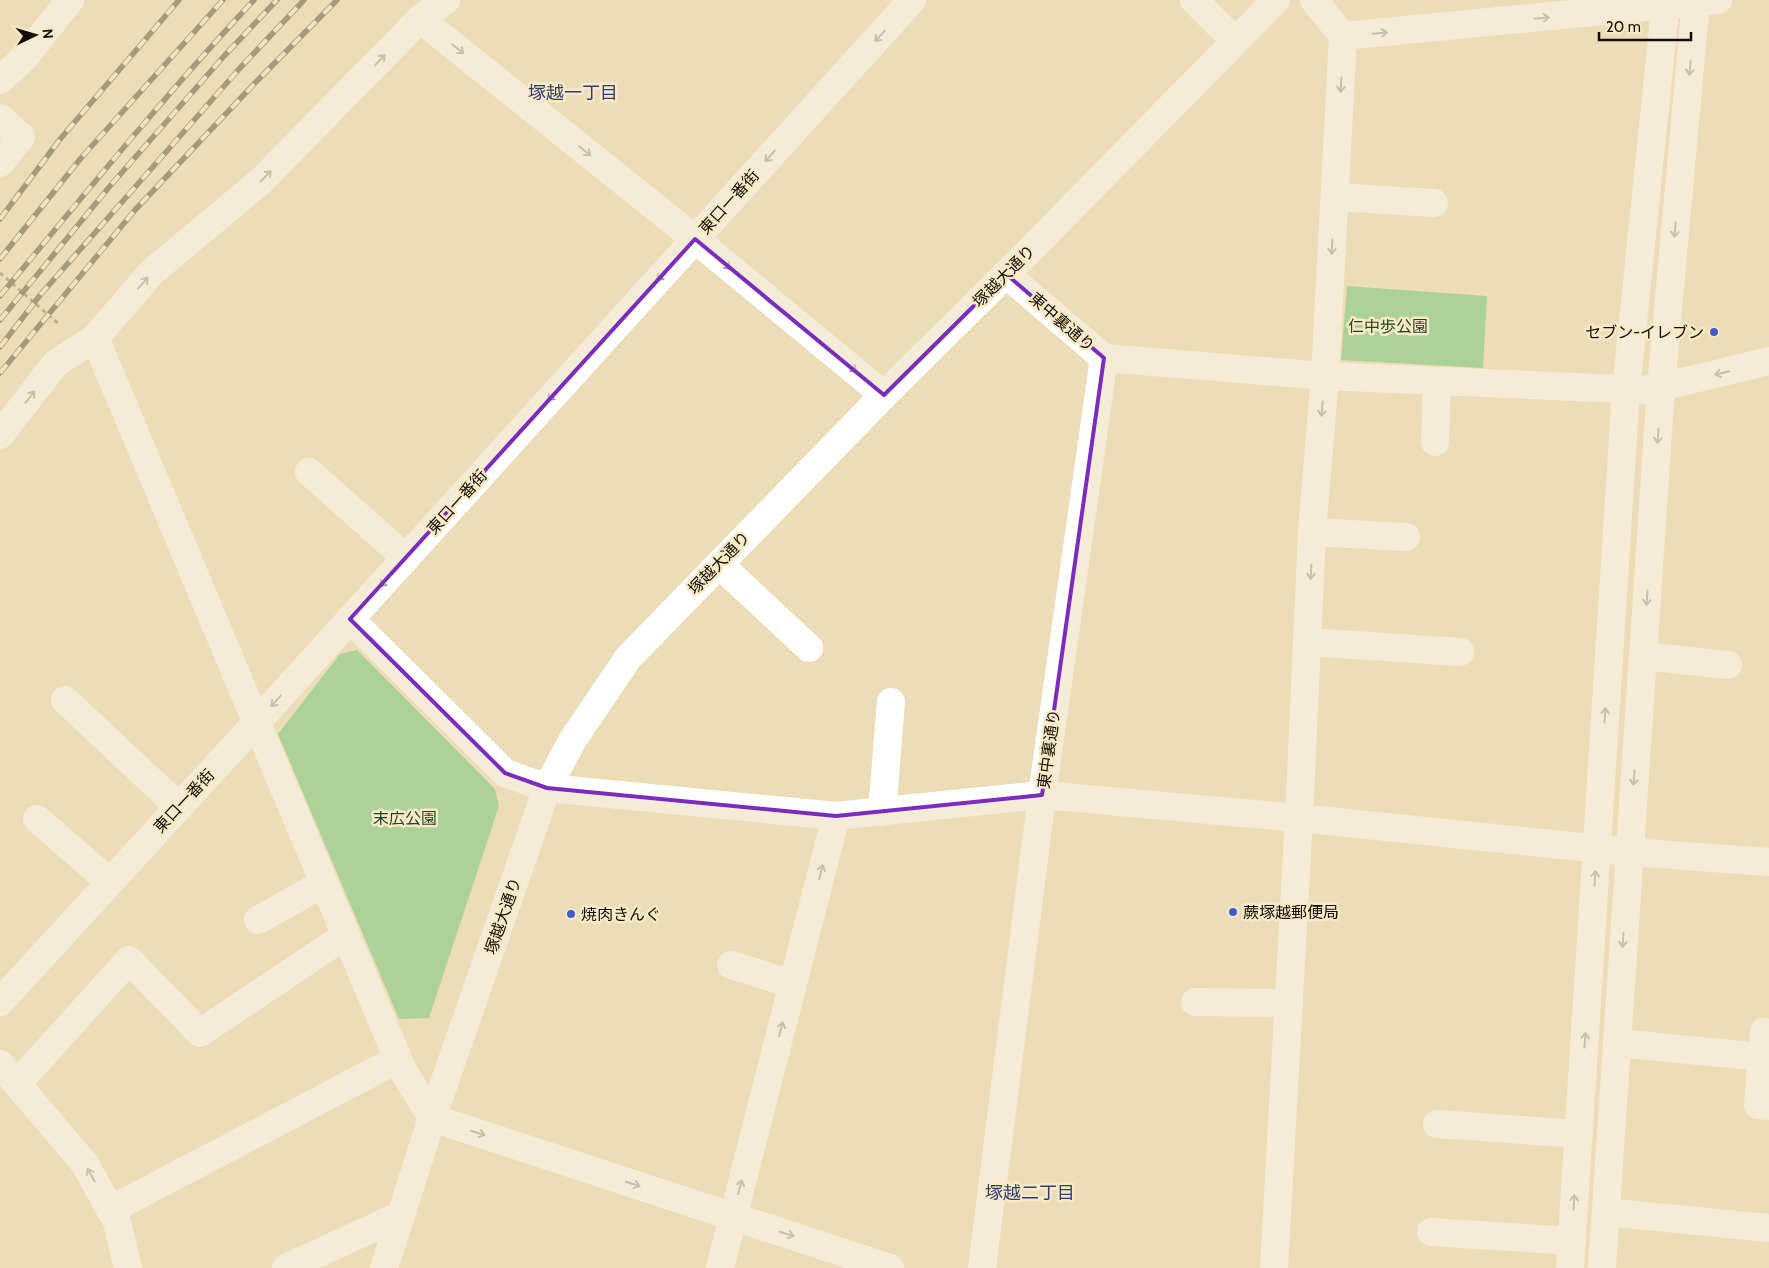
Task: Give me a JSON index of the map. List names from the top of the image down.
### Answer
{
  "streets": {
    "street": ["東口一番街", "塚越大通り", "東中裏通り"]
  },
  "crossings": [
    ["塚越大通り", "東中裏通り"]
  ],
  "one_way": ["東口一番街"],
  "districts": ["塚越一丁目", "塚越二丁目"],
  "parks": ["仁中歩公園", "末広公園"],
  "places": ["セブン-イレブン", "蕨塚越郵便局", "焼肉きんぐ"],
  "scale_bar": "20 m",
  "north": "right"
}
